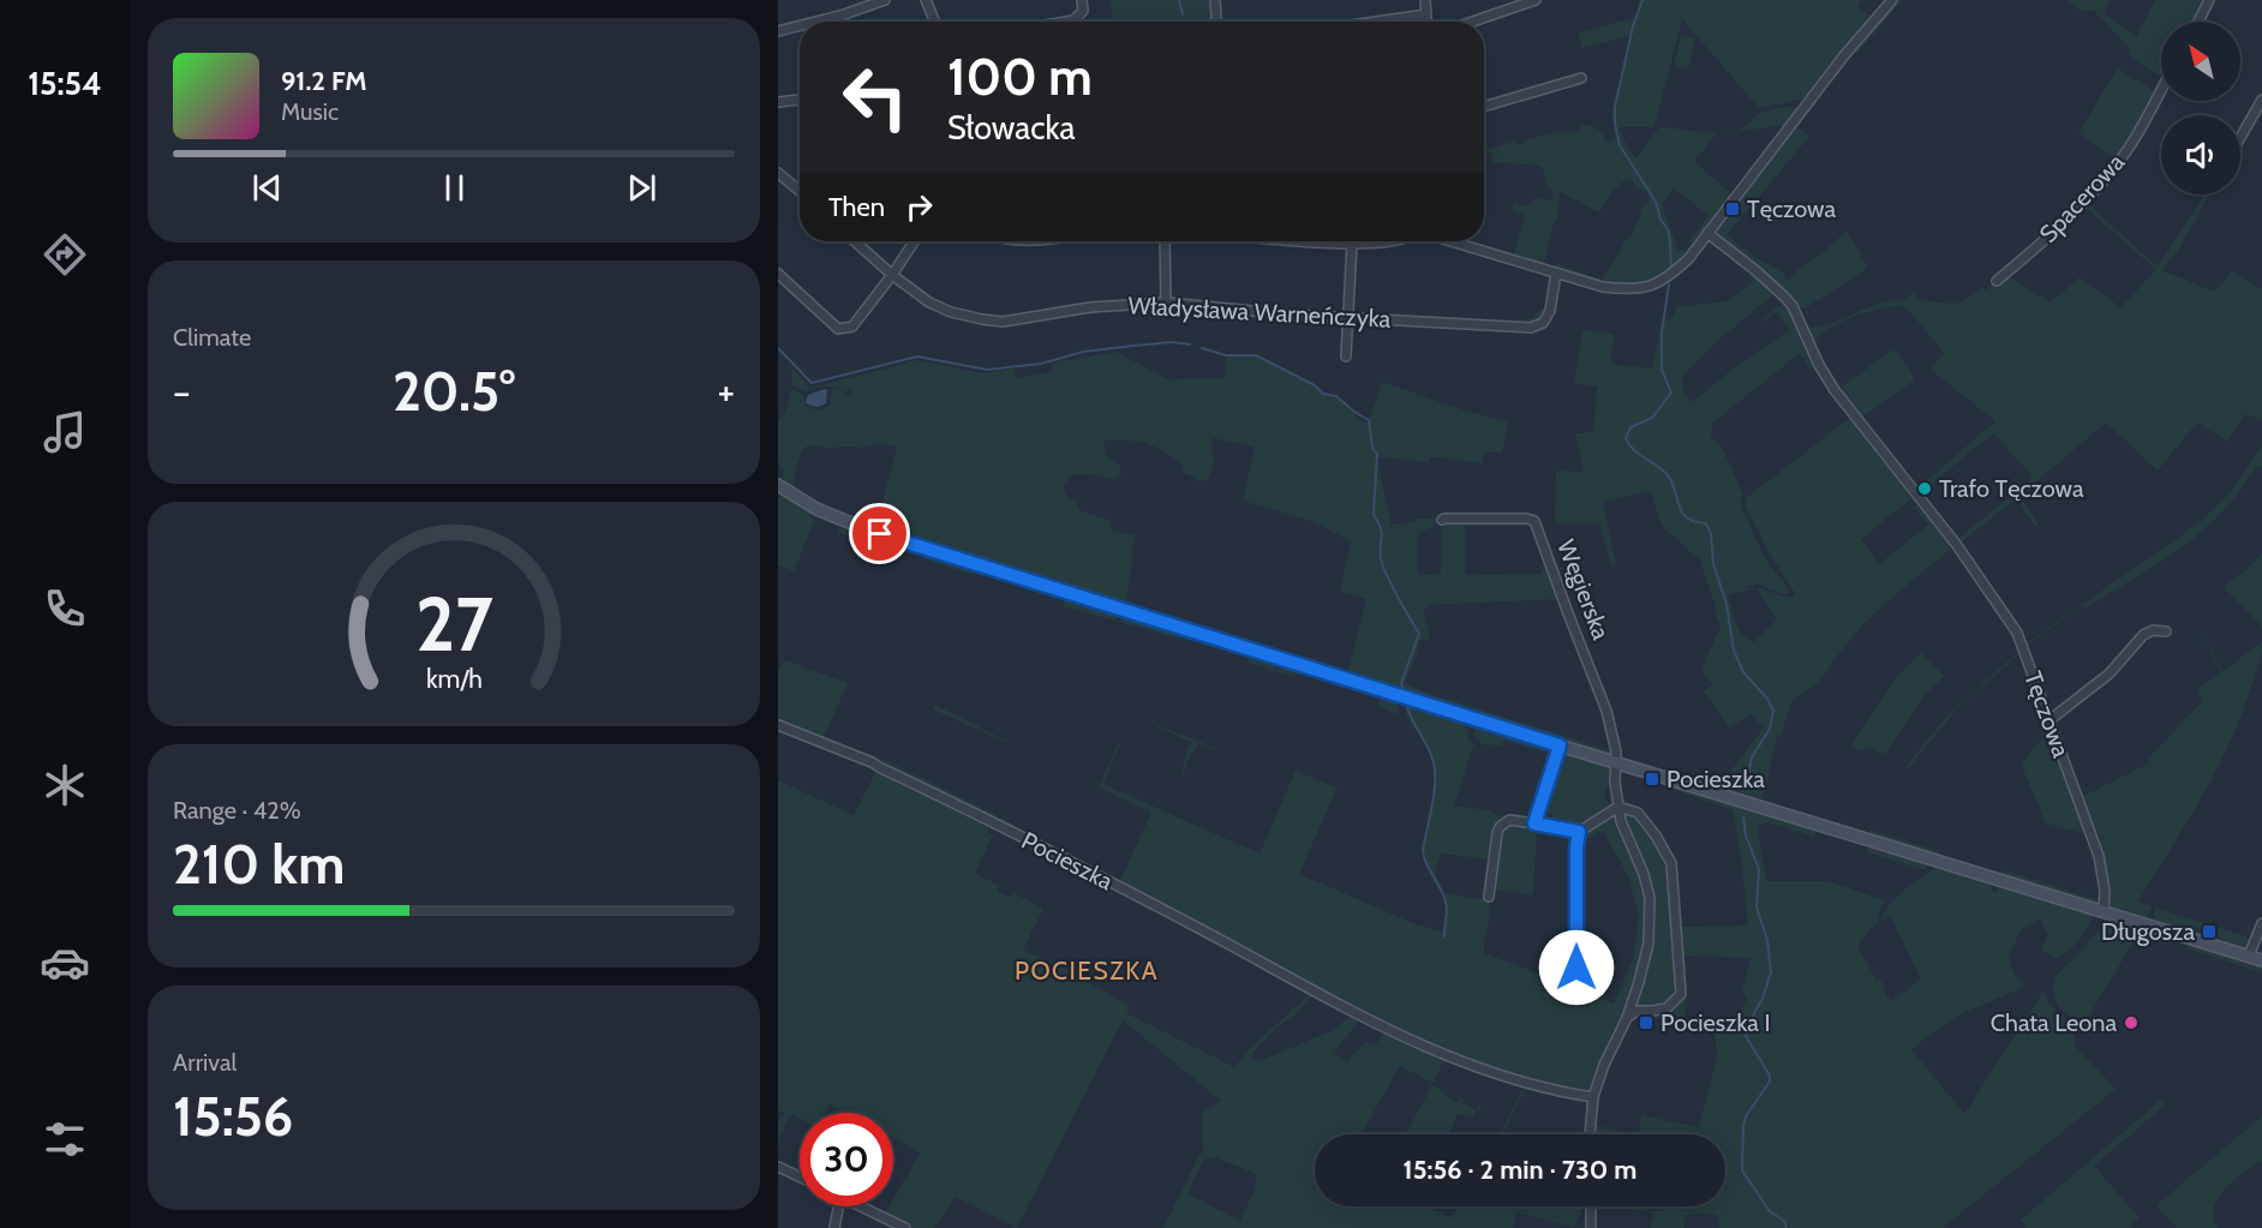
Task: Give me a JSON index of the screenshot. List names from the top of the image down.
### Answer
{
  "streets": {
    "street": [
      "Spacerowa",
      "Władysława Warneńczyka",
      "Węgierska",
      "Tęczowa",
      "Pocieszka"
    ]
  },
  "districts": ["POCIESZKA"],
  "places": {
    "transit": [
      "Tęczowa",
      "Pocieszka",
      "Długosza",
      "Pocieszka I"
    ],
    "other": ["Trafo Tęczowa", "Chata Leona"]
  },
  "north": "top left",
  "page": {
    "tabs": "15:54",
    "turn": ["100 m", "Słowacka"],
    "song": ["91.2 FM", "Music"],
    "then": "Then",
    "tile": [
      "Climate",
      ["Range · 42%", "210 km"],
      ["Arrival", "15:56"]
    ],
    "heat": ["−", "20.5°", "+"],
    "limit": "30",
    "trip": "15:56 · 2 min · 730 m",
    "gauge": ["27", "km/h"]
  }
}
